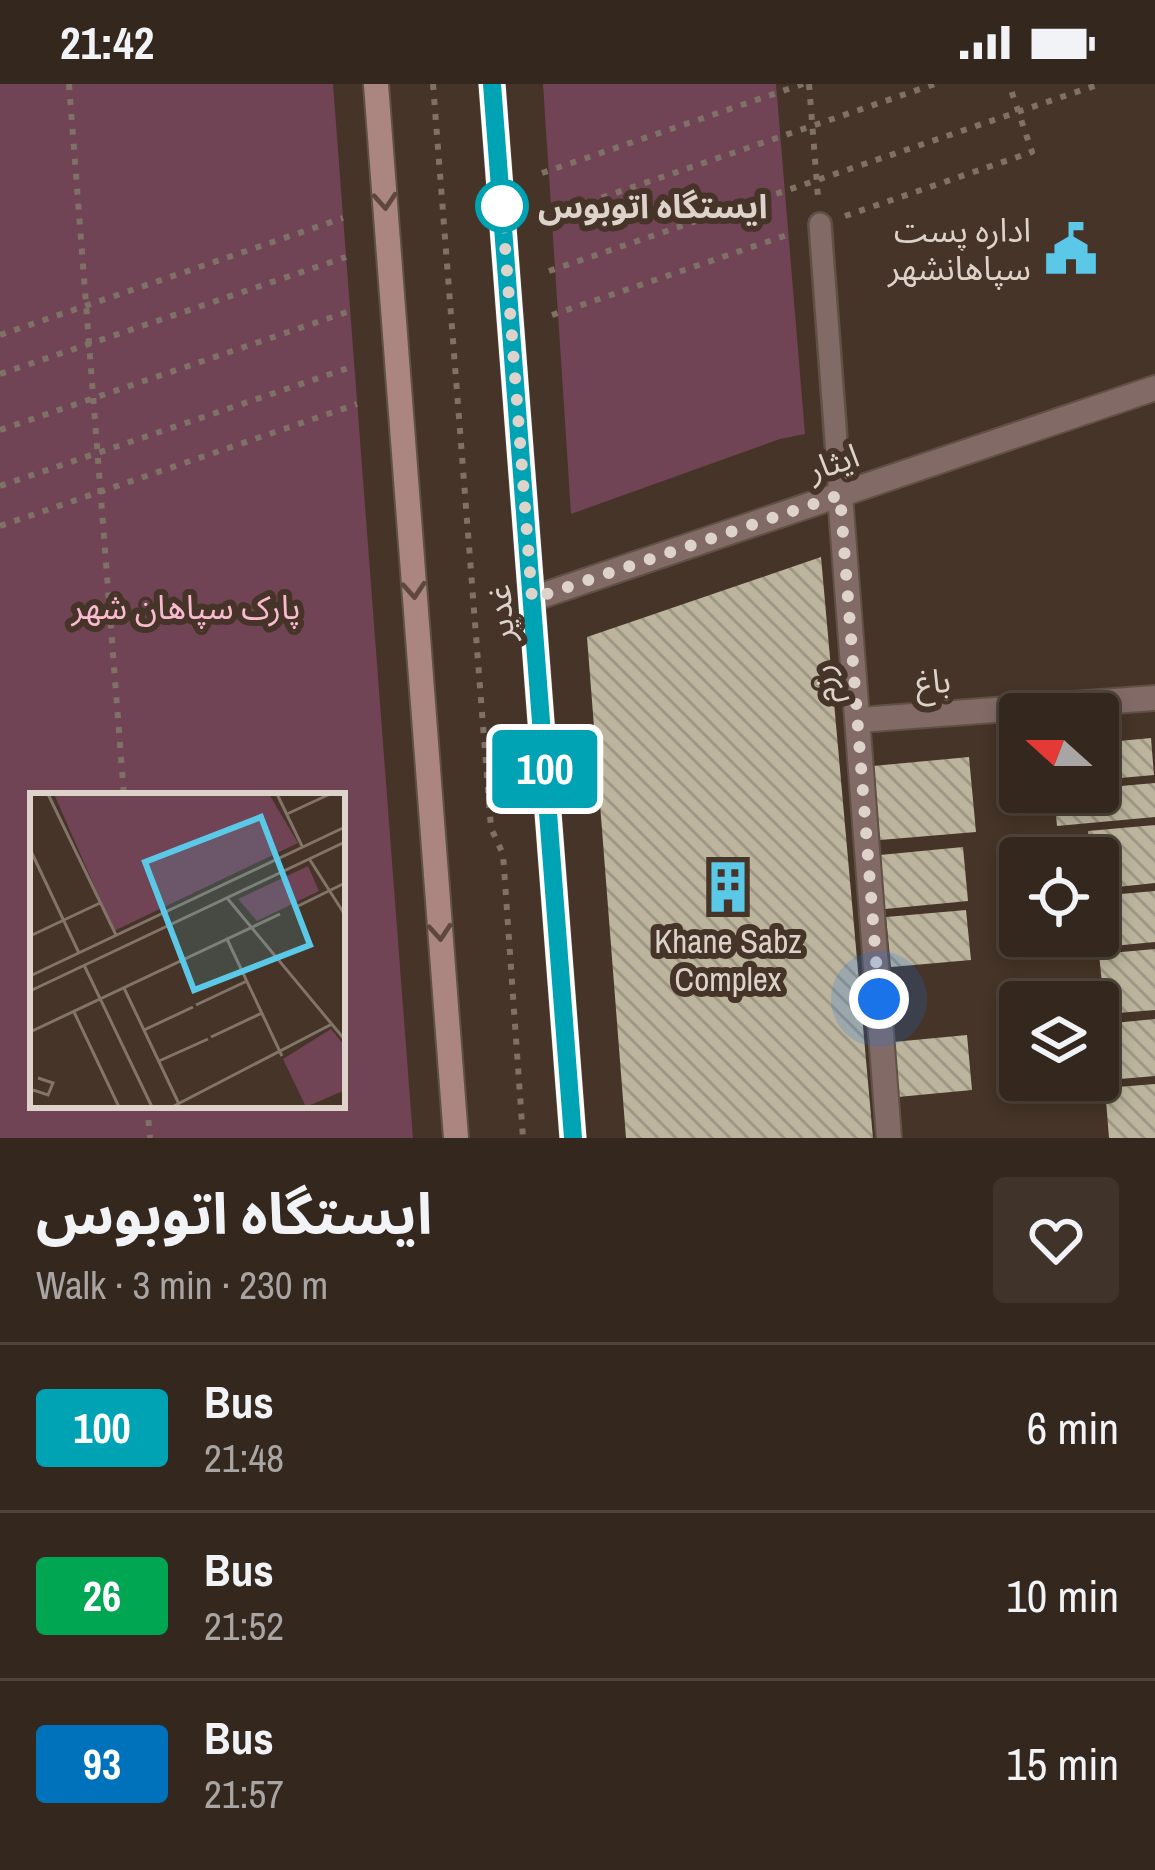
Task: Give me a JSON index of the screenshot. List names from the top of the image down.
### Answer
{
  "streets": {
    "main road": ["غدیر"],
    "street": ["ایثار", "باغ", "رزم"]
  },
  "crossings": [
    ["ایثار", "غدیر"],
    ["ایثار", "رزم"],
    ["باغ", "رزم"]
  ],
  "parks": ["پارک سپاهان شهر"],
  "places": {
    "other": ["ایستگاه اتوبوس"],
    "public building": ["اداره پست سپاهانشهر"],
    "building": ["Khane Sabz Complex"]
  },
  "lines": ["bus line 100"],
  "north": "left",
  "page": {
    "status": "21:42",
    "on_map": "100",
    "heading": ["ایستگاه اتوبوس", "Walk · 3 min · 230 m"],
    "list": [
      {
        "mark": "100",
        "name": "Bus",
        "note": "21:48",
        "value": "6 min"
      },
      {
        "mark": "26",
        "name": "Bus",
        "note": "21:52",
        "value": "10 min"
      },
      {
        "mark": "93",
        "name": "Bus",
        "note": "21:57",
        "value": "15 min"
      }
    ]
  }
}
